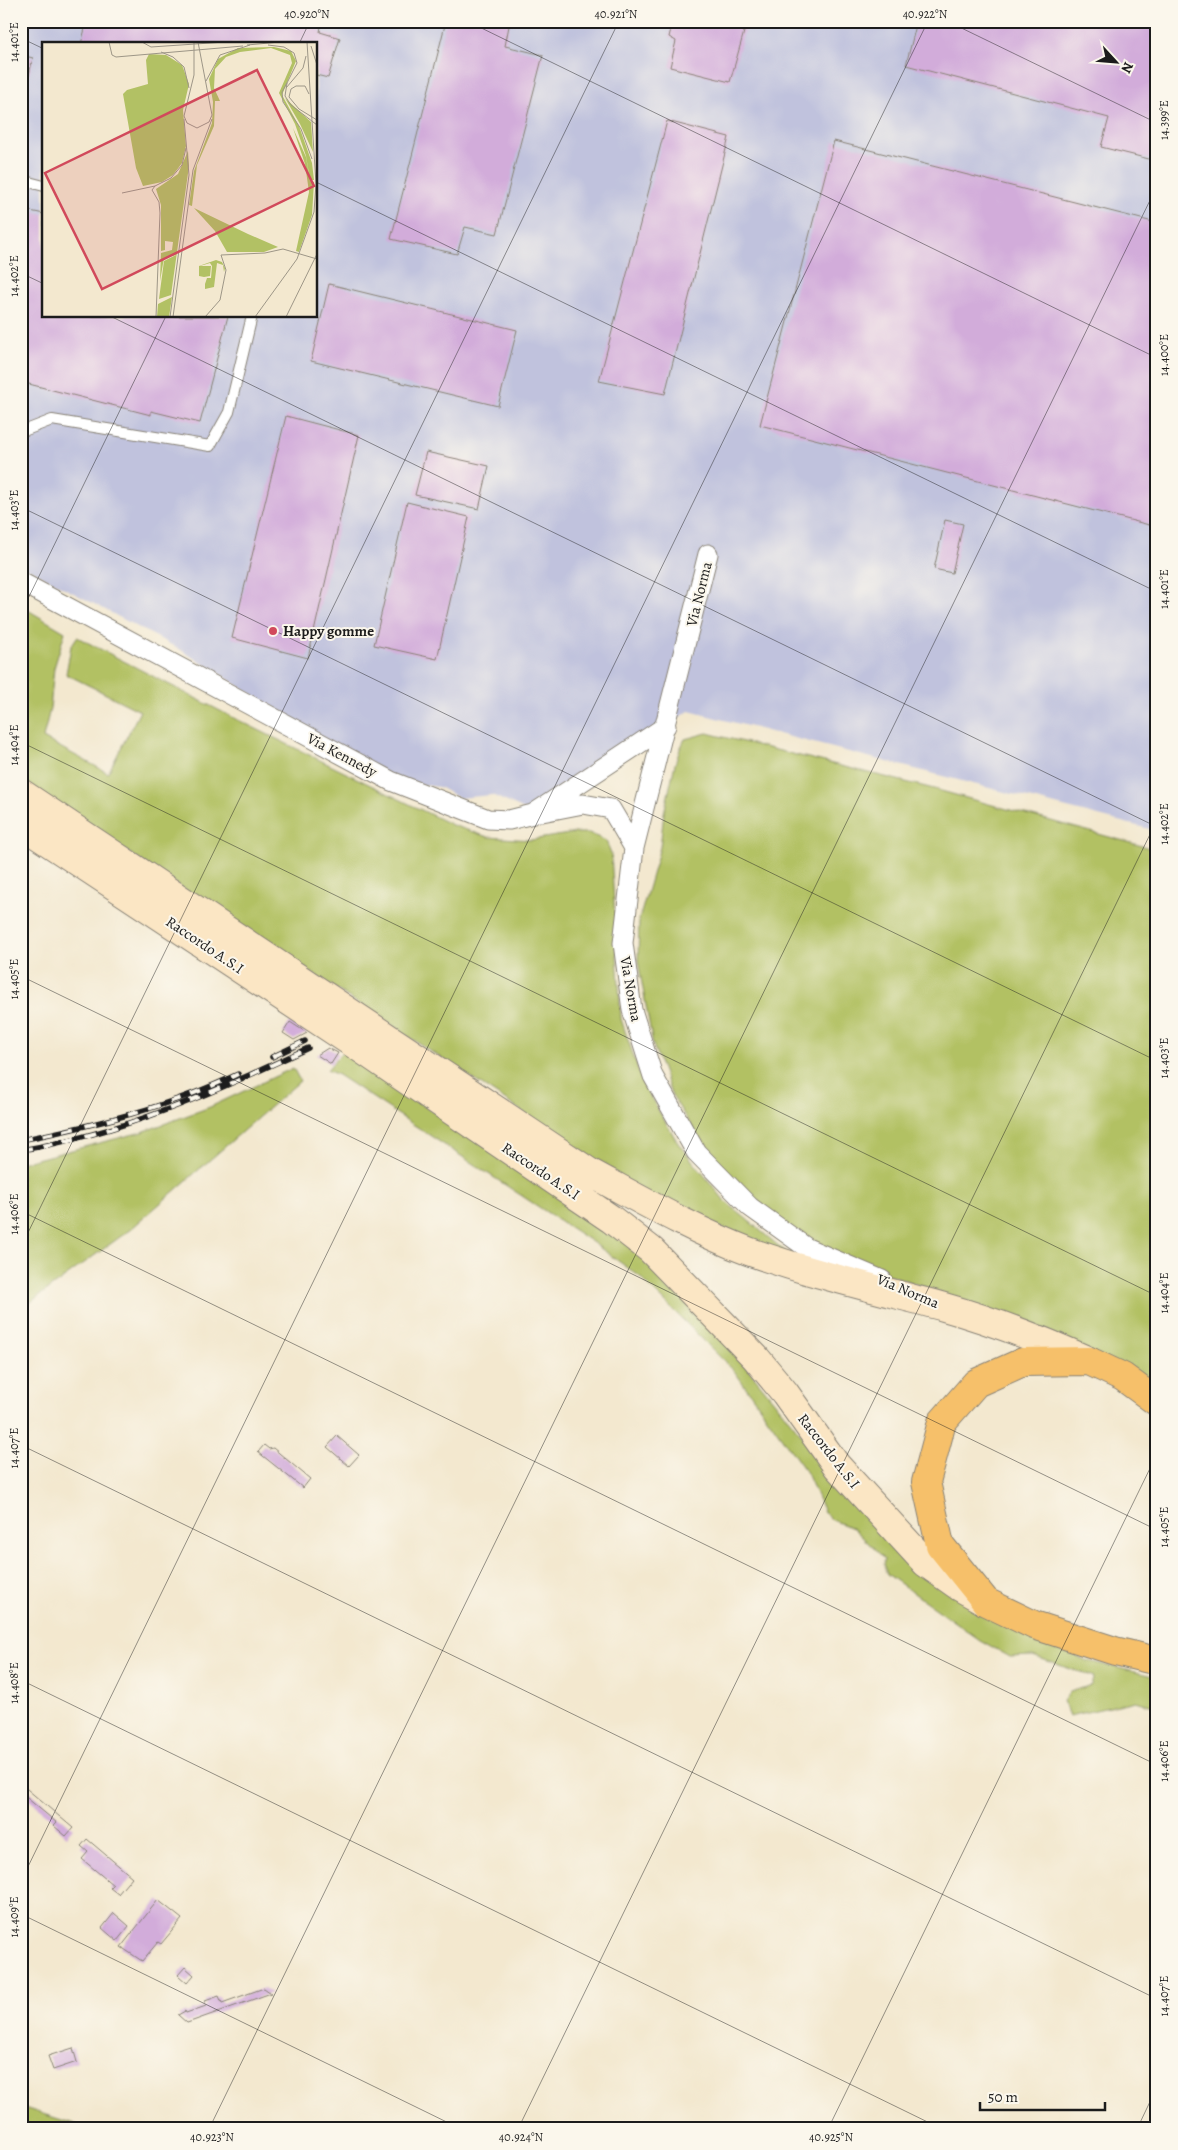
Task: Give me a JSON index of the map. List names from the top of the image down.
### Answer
{
  "streets": {
    "street": ["Via Norma", "Via Kennedy", "Raccordo A.S.I"]
  },
  "crossings": [
    ["Via Norma", "Via Kennedy"],
    ["Via Norma", "Raccordo A.S.I"]
  ],
  "places": ["Happy gomme"],
  "scale_bar": "50 m",
  "north": "bottom right",
  "coordinates": [
    "40.920°N",
    "40.921°N",
    "40.922°N",
    "14.401°E",
    "14.399°E",
    "14.402°E",
    "14.400°E",
    "14.403°E",
    "14.404°E",
    "14.405°E",
    "14.406°E",
    "14.407°E",
    "14.408°E",
    "14.409°E",
    "40.923°N",
    "40.924°N",
    "40.925°N"
  ]
}
